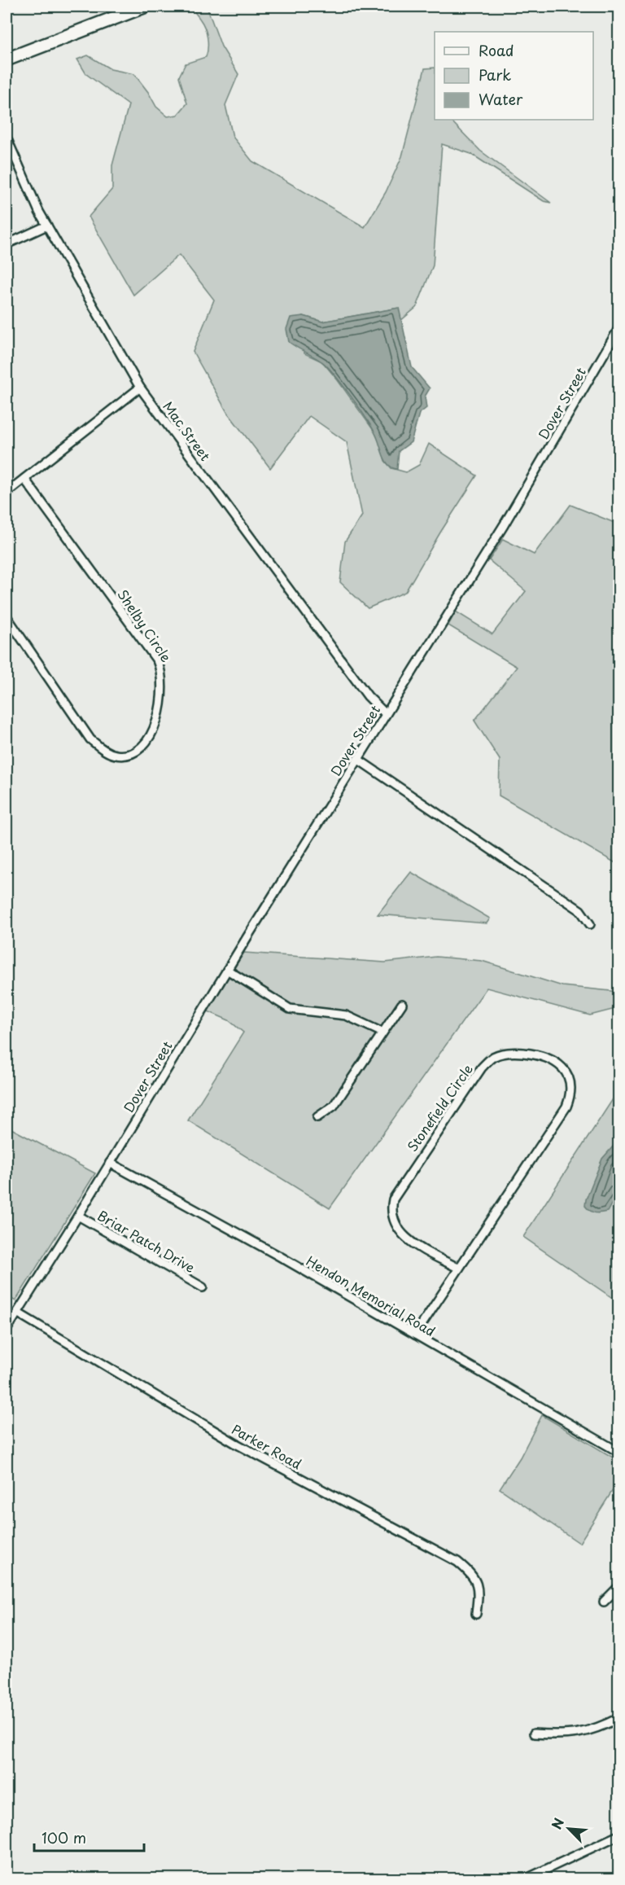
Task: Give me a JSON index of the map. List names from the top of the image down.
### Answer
{
  "streets": {
    "street": [
      "Dover Street",
      "Mac Street",
      "Shelby Circle",
      "Stonefield Circle",
      "Briar Patch Drive",
      "Hendon Memorial Road",
      "Parker Road"
    ]
  },
  "crossings": [
    ["Dover Street", "Mac Street"],
    ["Dover Street", "Briar Patch Drive"],
    ["Dover Street", "Hendon Memorial Road"],
    ["Dover Street", "Parker Road"],
    ["Stonefield Circle", "Hendon Memorial Road"]
  ],
  "legend": ["Road", "Park", "Water"],
  "scale_bar": "100 m",
  "north": "top left"
}
